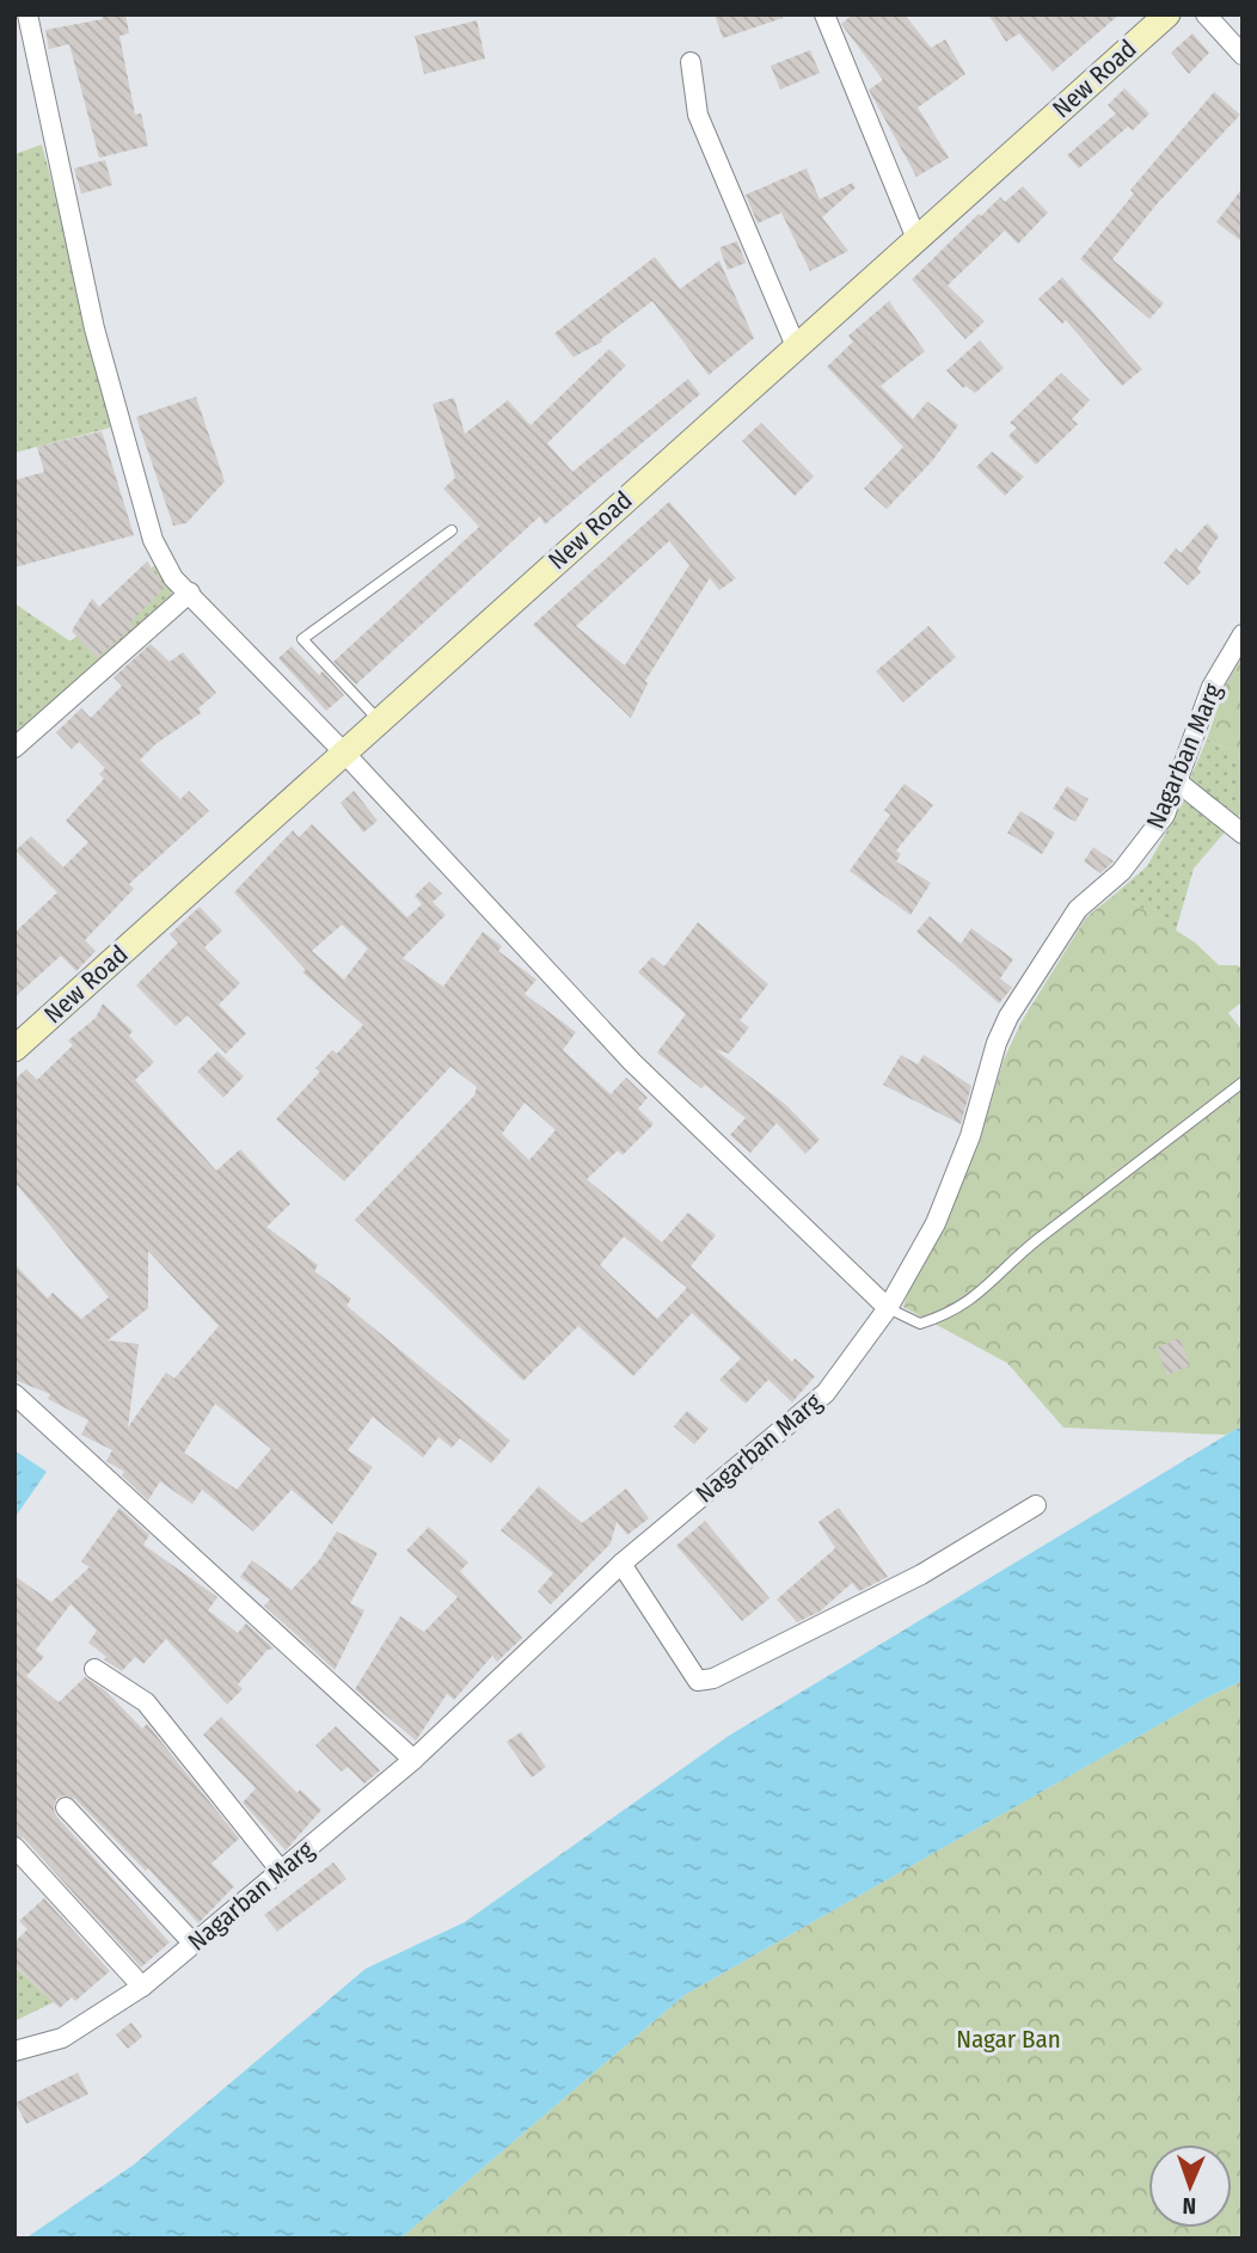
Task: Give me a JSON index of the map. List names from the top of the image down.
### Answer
{
  "streets": {
    "street": ["New Road", "Nagarban Marg"]
  },
  "parks": ["Nagar Ban"],
  "north": "bottom"
}
